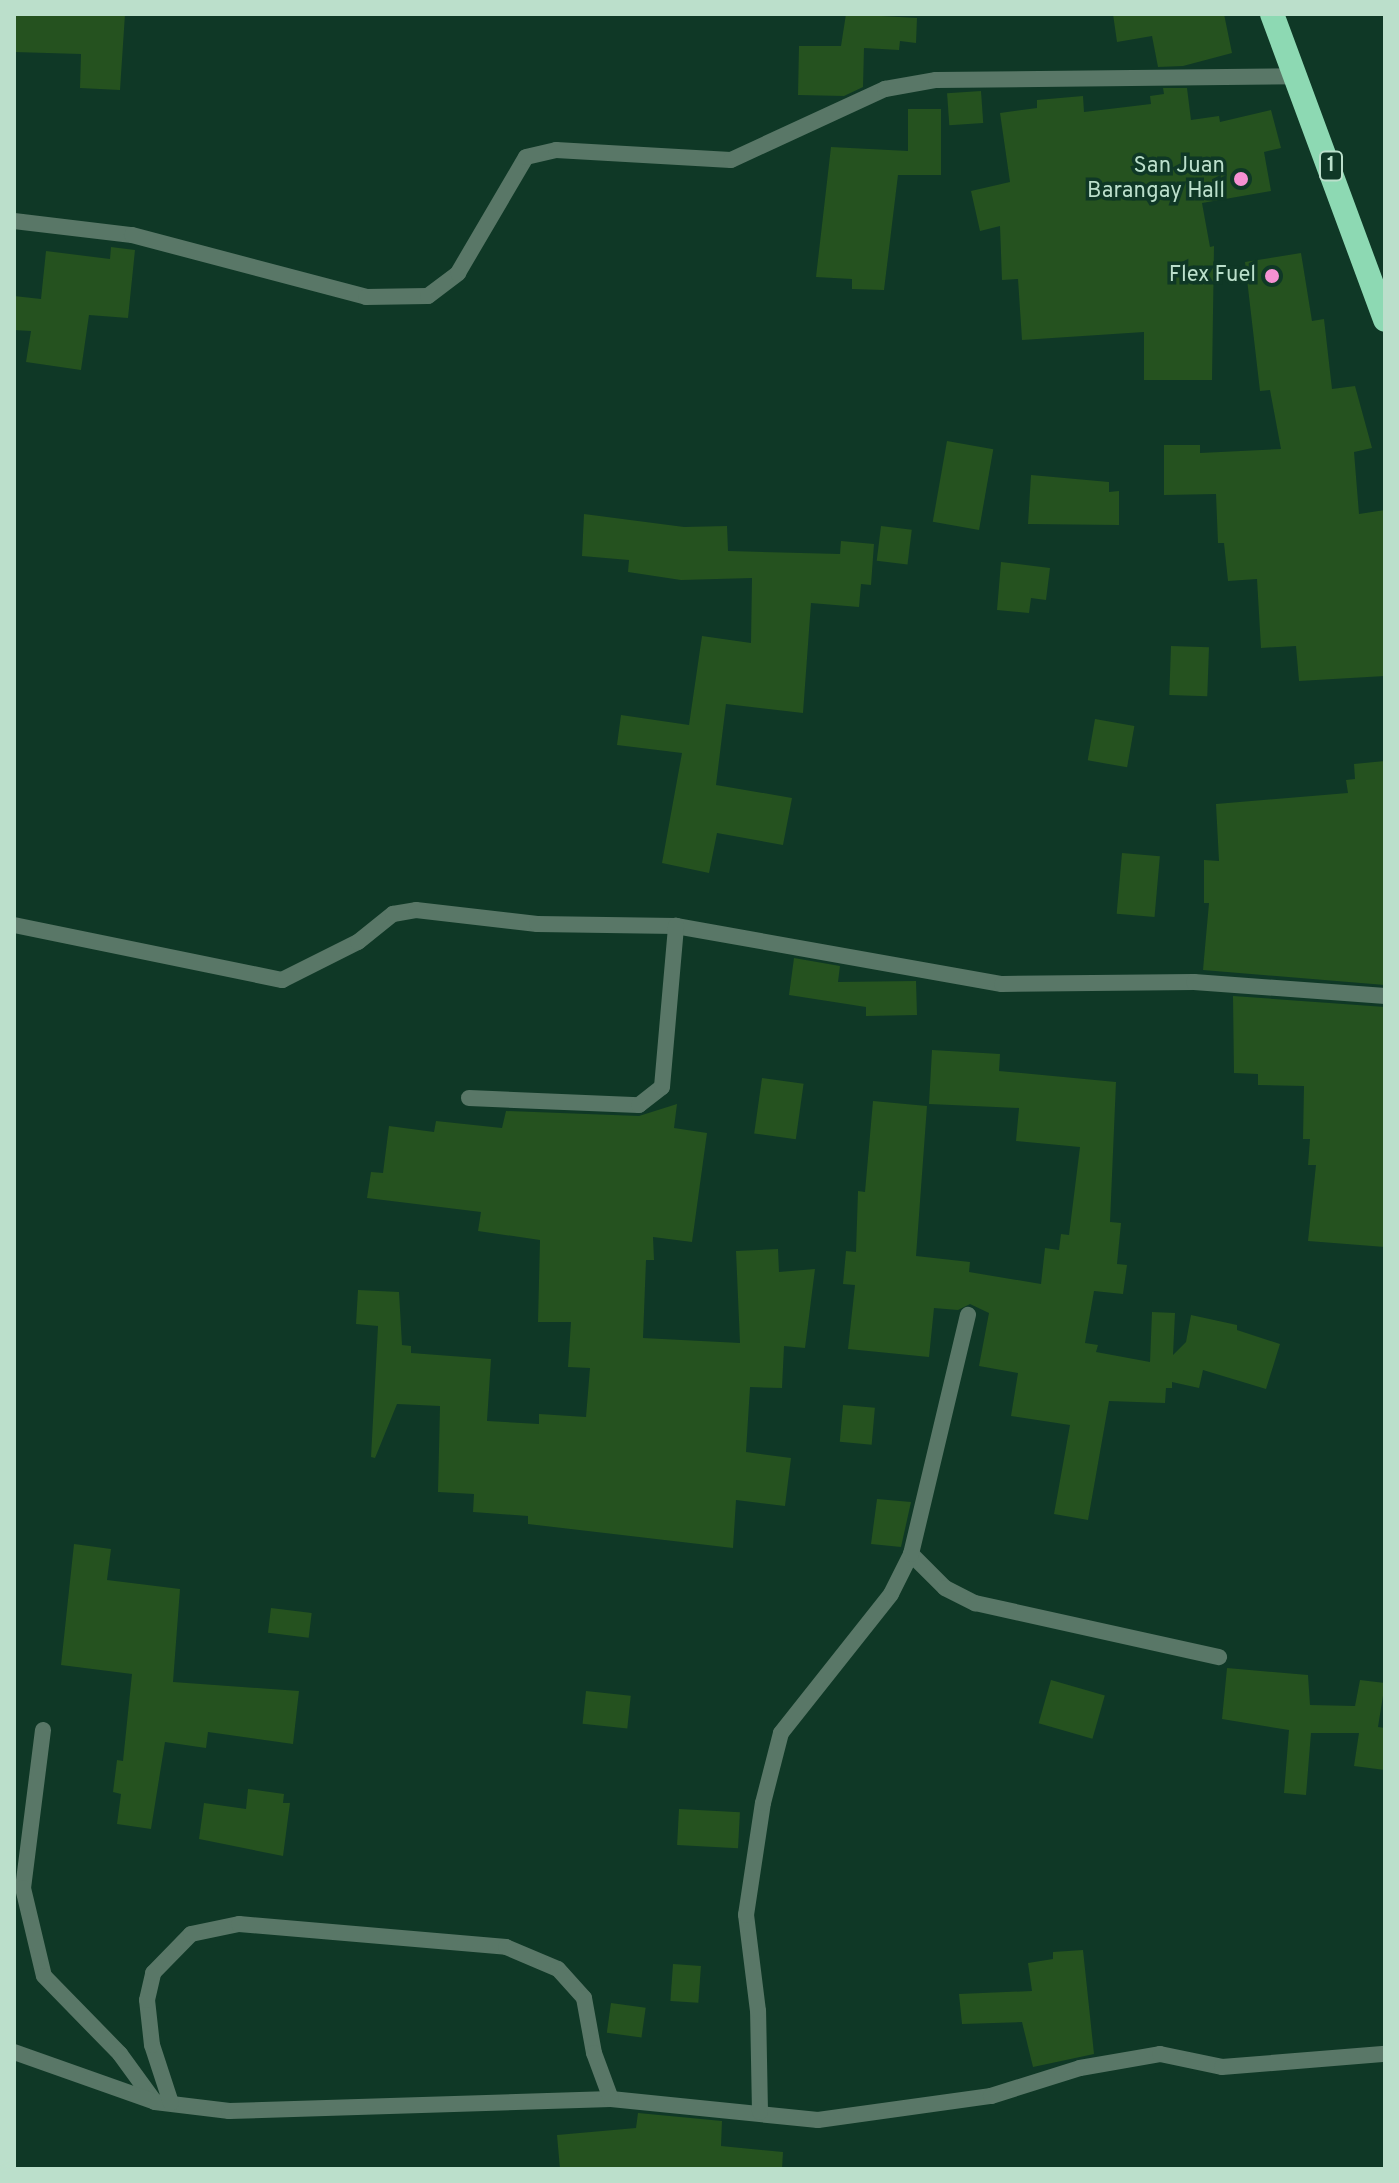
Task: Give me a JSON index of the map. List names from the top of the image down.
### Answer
{
  "streets": {
    "highway": ["1"]
  },
  "places": ["San Juan Barangay Hall", "Flex Fuel"]
}
